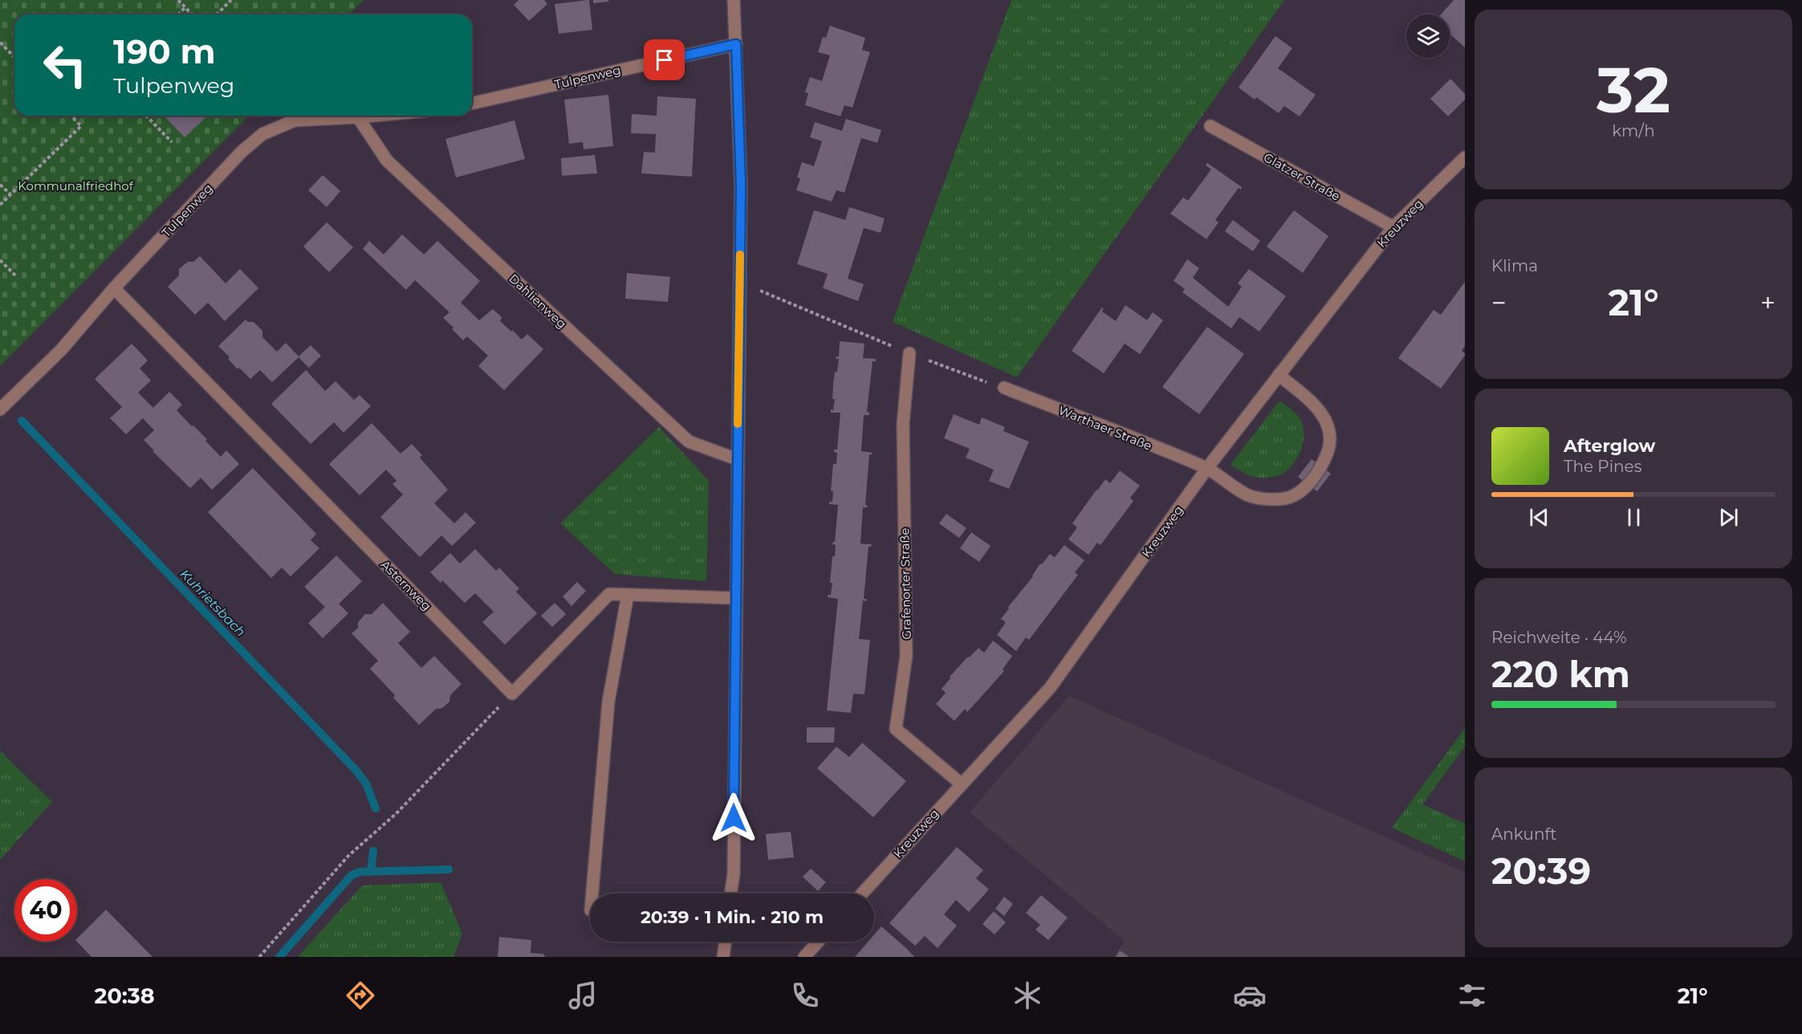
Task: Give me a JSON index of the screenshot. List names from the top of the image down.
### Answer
{
  "streets": {
    "street": [
      "Tulpenweg",
      "Glatzer Straße",
      "Kreuzweg",
      "Dahlienweg",
      "Warthaer Straße",
      "Grafenorter Straße",
      "Asternweg"
    ]
  },
  "crossings": [
    ["Tulpenweg", "Dahlienweg"],
    ["Tulpenweg", "Asternweg"],
    ["Glatzer Straße", "Kreuzweg"],
    ["Kreuzweg", "Warthaer Straße"],
    ["Kreuzweg", "Grafenorter Straße"]
  ],
  "water": ["Kuhrietsbach"],
  "parks": ["Kommunalfriedhof"],
  "page": {
    "tile": [
      ["32", "km/h"],
      "Klima",
      ["Reichweite · 44%", "220 km"],
      ["Ankunft", "20:39"]
    ],
    "turn": ["190 m", "Tulpenweg"],
    "heat": ["−", "21°", "+"],
    "song": ["Afterglow", "The Pines"],
    "limit": "40",
    "trip": "20:39 · 1 Min. · 210 m",
    "tabs": ["20:38", "21°"]
  }
}
